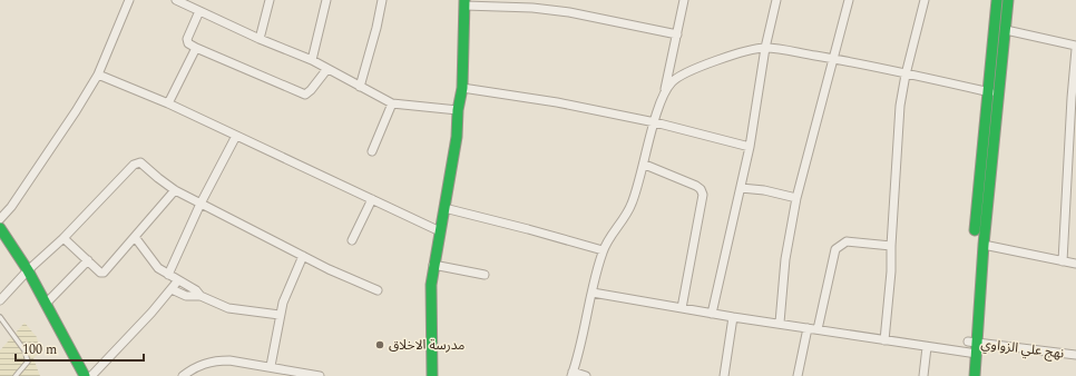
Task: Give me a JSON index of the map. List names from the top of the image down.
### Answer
{
  "streets": {
    "street": ["نهج علي الزواوي"]
  },
  "places": ["مدرسة الاخلاق"],
  "scale_bar": "100 m"
}
